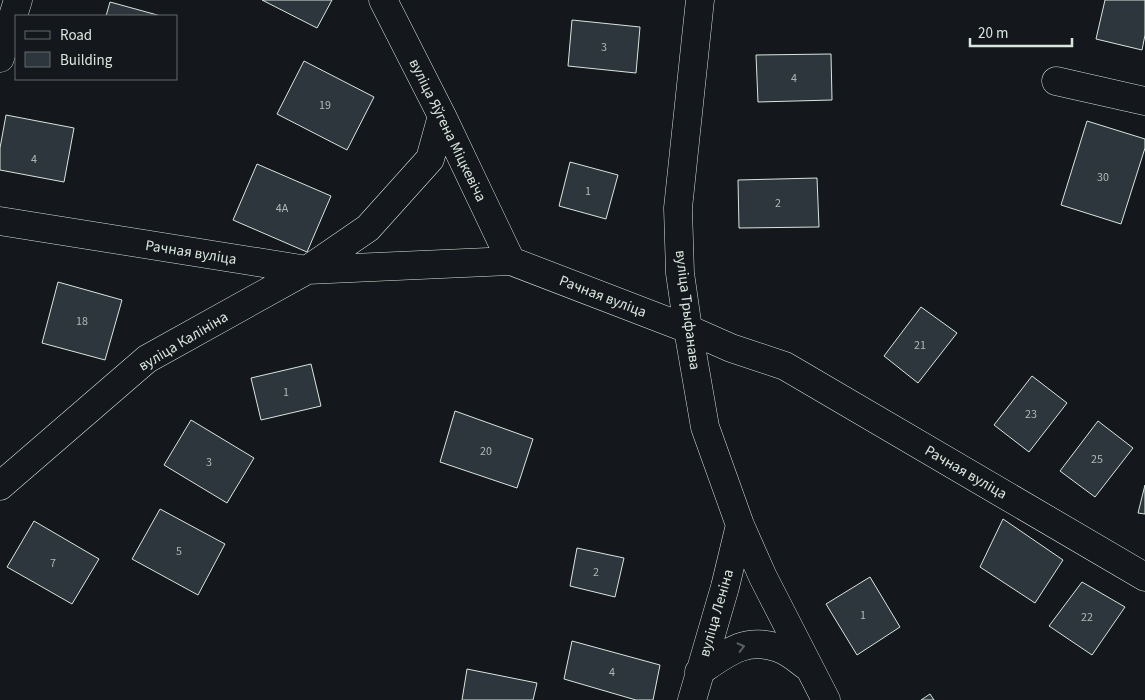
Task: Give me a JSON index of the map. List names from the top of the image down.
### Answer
{
  "streets": {
    "street": [
      "вуліца Яўгена Міцкевіча",
      "Рачная вуліца",
      "вуліца Трыфанава",
      "вуліца Калініна",
      "вуліца Леніна"
    ]
  },
  "crossings": [
    ["вуліца Яўгена Міцкевіча", "Рачная вуліца"],
    ["вуліца Яўгена Міцкевіча", "вуліца Калініна"],
    ["Рачная вуліца", "вуліца Трыфанава"],
    ["Рачная вуліца", "вуліца Калініна"],
    ["вуліца Трыфанава", "вуліца Леніна"]
  ],
  "house_numbers": [
    "3",
    "4",
    "19",
    "4",
    "30",
    "1",
    "2",
    "4А",
    "18",
    "21",
    "1",
    "23",
    "20",
    "25",
    "3",
    "5",
    "7",
    "2",
    "1",
    "22",
    "4"
  ],
  "legend": ["Road", "Building"],
  "scale_bar": "20 m"
}
